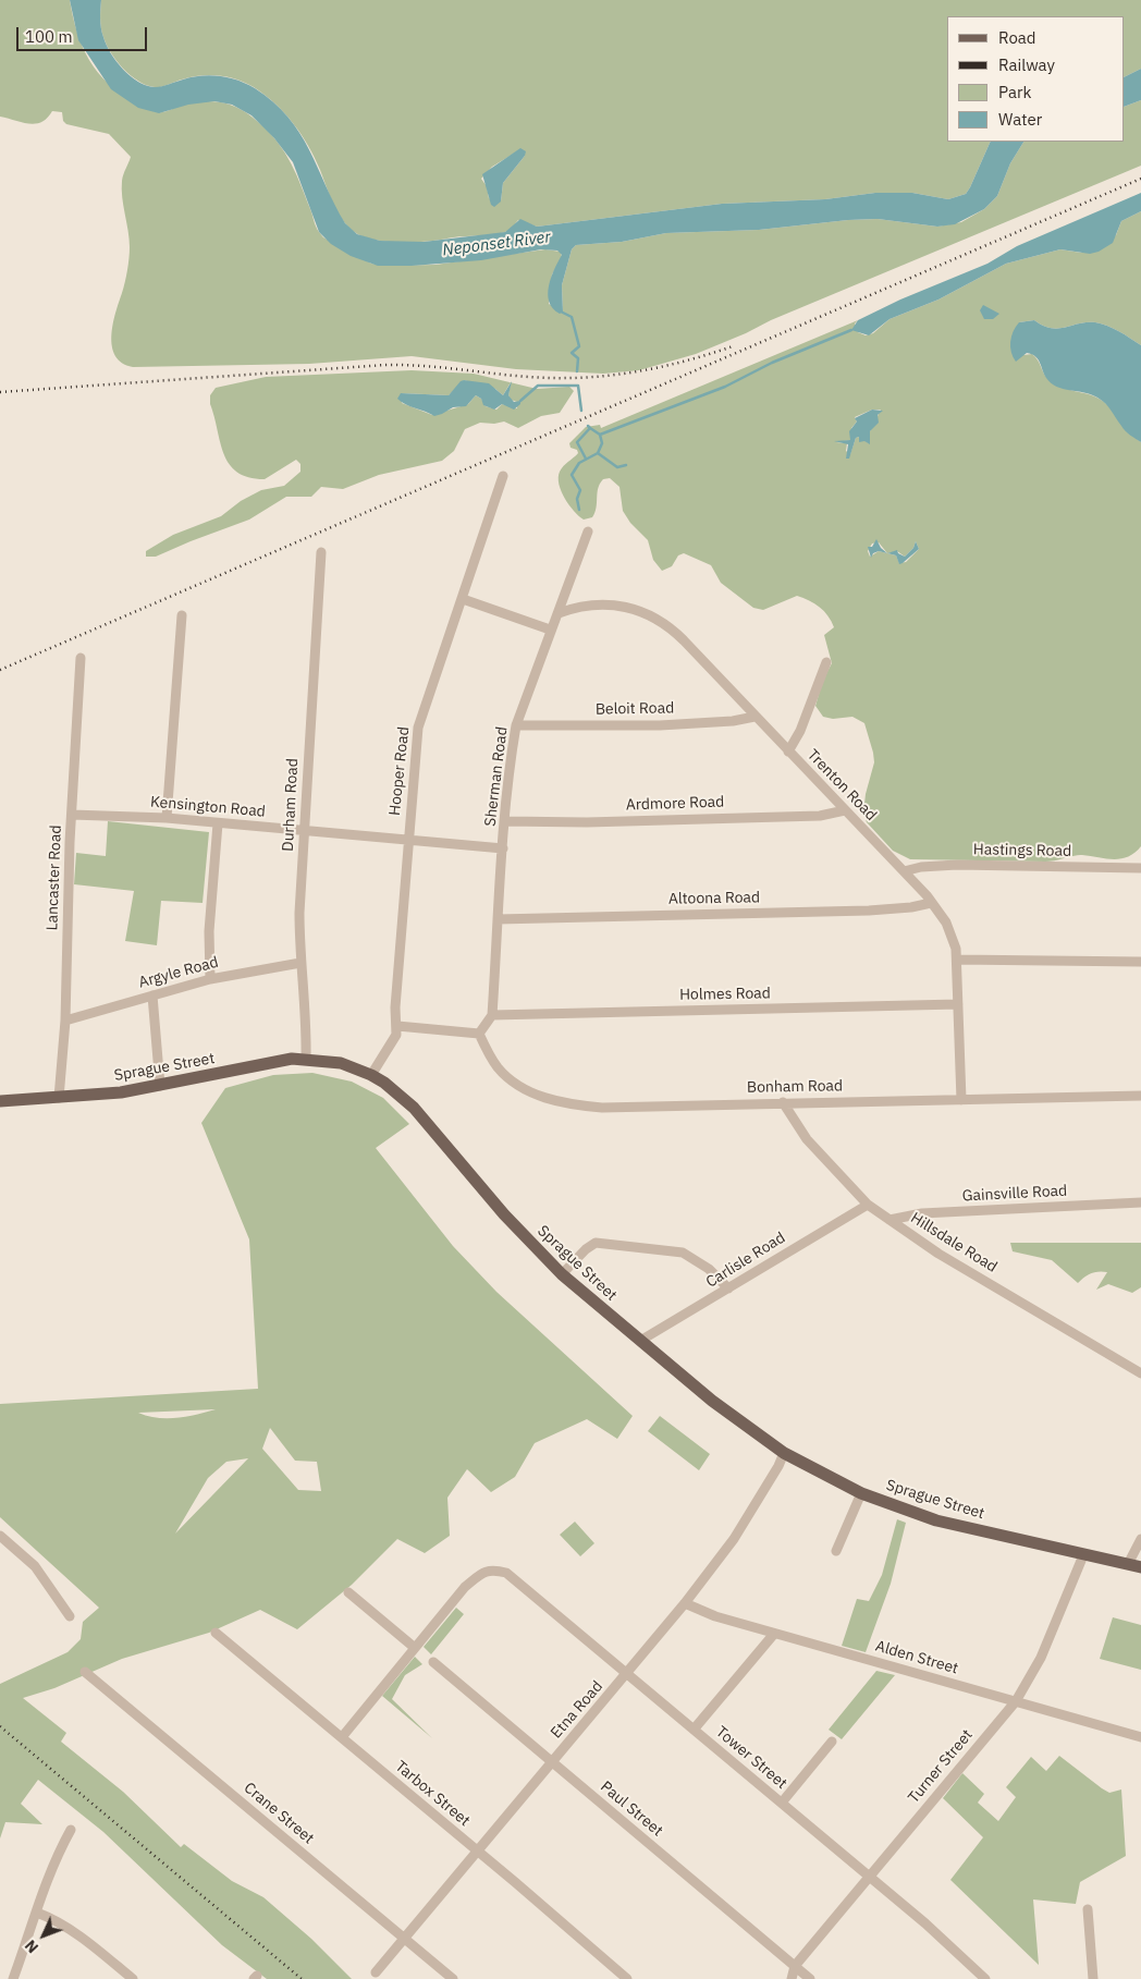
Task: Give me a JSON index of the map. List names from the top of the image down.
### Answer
{
  "streets": {
    "main road": ["Sprague Street"],
    "street": [
      "Beloit Road",
      "Hooper Road",
      "Sherman Road",
      "Trenton Road",
      "Ardmore Road",
      "Durham Road",
      "Kensington Road",
      "Hastings Road",
      "Lancaster Road",
      "Altoona Road",
      "Argyle Road",
      "Holmes Road",
      "Bonham Road",
      "Gainsville Road",
      "Hillsdale Road",
      "Carlisle Road",
      "Alden Street",
      "Etna Road",
      "Tower Street",
      "Turner Street",
      "Tarbox Street",
      "Paul Street",
      "Crane Street"
    ]
  },
  "crossings": [
    ["Beloit Road", "Sherman Road"],
    ["Beloit Road", "Trenton Road"],
    ["Hooper Road", "Kensington Road"],
    ["Hooper Road", "Sprague Street"],
    ["Sherman Road", "Trenton Road"],
    ["Sherman Road", "Ardmore Road"],
    ["Sherman Road", "Kensington Road"],
    ["Sherman Road", "Altoona Road"],
    ["Sherman Road", "Holmes Road"],
    ["Trenton Road", "Ardmore Road"],
    ["Trenton Road", "Hastings Road"],
    ["Trenton Road", "Altoona Road"],
    ["Trenton Road", "Holmes Road"],
    ["Trenton Road", "Bonham Road"],
    ["Durham Road", "Kensington Road"],
    ["Durham Road", "Argyle Road"],
    ["Durham Road", "Sprague Street"],
    ["Kensington Road", "Lancaster Road"],
    ["Lancaster Road", "Argyle Road"],
    ["Lancaster Road", "Sprague Street"],
    ["Sprague Street", "Carlisle Road"],
    ["Sprague Street", "Etna Road"],
    ["Sprague Street", "Turner Street"],
    ["Bonham Road", "Hillsdale Road"],
    ["Gainsville Road", "Hillsdale Road"],
    ["Hillsdale Road", "Carlisle Road"],
    ["Alden Street", "Etna Road"],
    ["Alden Street", "Turner Street"],
    ["Etna Road", "Tower Street"],
    ["Etna Road", "Tarbox Street"],
    ["Etna Road", "Paul Street"],
    ["Etna Road", "Crane Street"],
    ["Tower Street", "Turner Street"],
    ["Turner Street", "Paul Street"]
  ],
  "water": ["Neponset River"],
  "legend": [
    "Road",
    "Railway",
    "Park",
    "Water"
  ],
  "scale_bar": "100 m",
  "north": "bottom left"
}
